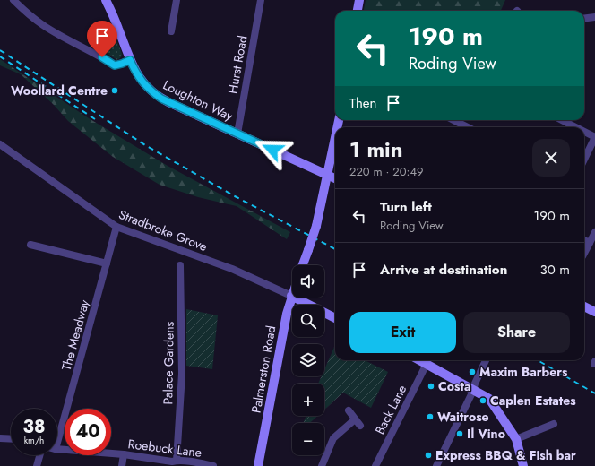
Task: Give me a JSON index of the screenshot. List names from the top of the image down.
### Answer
{
  "streets": {
    "street": [
      "Hurst Road",
      "Loughton Way",
      "Stradbroke Grove",
      "The Meadway",
      "Palace Gardens",
      "Palmerston Road",
      "Back Lane",
      "Roebuck Lane"
    ]
  },
  "crossings": [
    ["Hurst Road", "Loughton Way"],
    ["Stradbroke Grove", "The Meadway"],
    ["Stradbroke Grove", "Palmerston Road"],
    ["Palace Gardens", "Roebuck Lane"]
  ],
  "places": [
    "Woollard Centre",
    "Maxim Barbers",
    "Costa",
    "Caplen Estates",
    "Waitrose",
    "Il Vino",
    "Express BBQ & Fish bar"
  ],
  "page": {
    "turn": ["190 m", "Roding View"],
    "then": "Then",
    "heading": ["1 min", "220 m · 20:49"],
    "list": [
      {
        "name": "Turn left",
        "note": "Roding View",
        "value": "190 m"
      },
      {
        "name": "Arrive at destination",
        "value": "30 m"
      }
    ],
    "map_buttons": ["+", "−"],
    "buttons": ["Exit", "Share"],
    "speed": "38 km/h",
    "limit": "40"
  }
}
